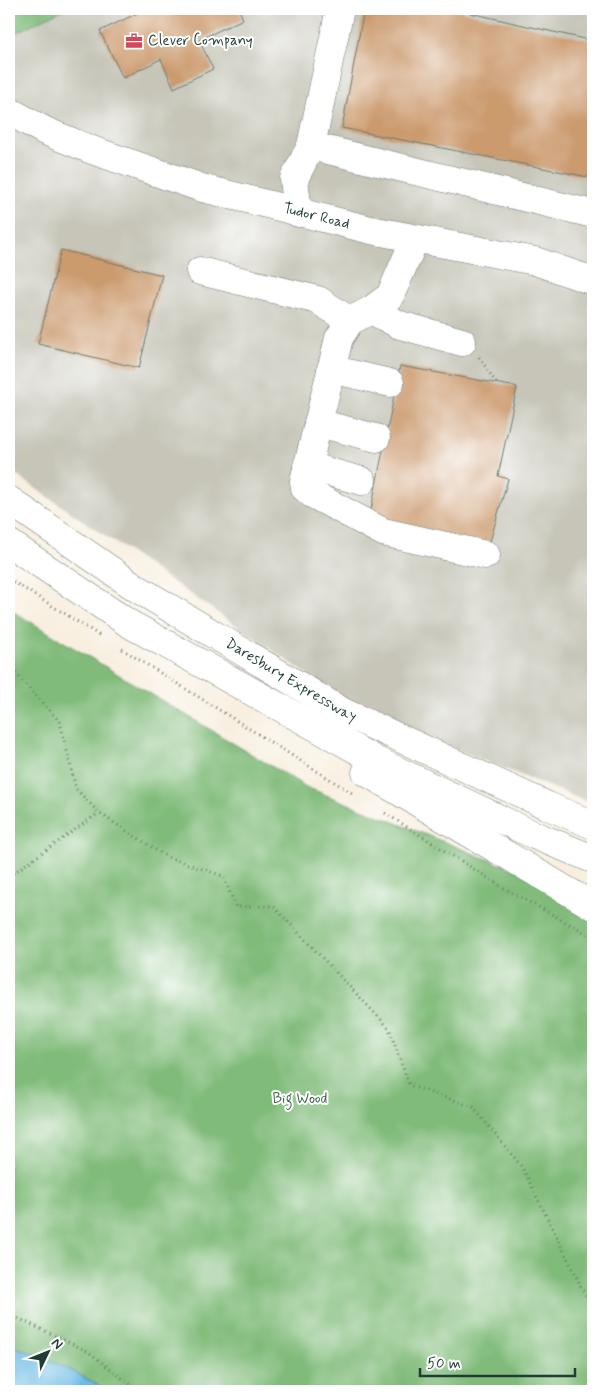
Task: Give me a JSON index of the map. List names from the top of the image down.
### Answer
{
  "streets": {
    "main road": ["Tudor Road", "Daresbury Expressway"]
  },
  "parks": ["Big Wood"],
  "places": {
    "office": ["Clever Company"]
  },
  "scale_bar": "50 m",
  "north": "top right"
}
